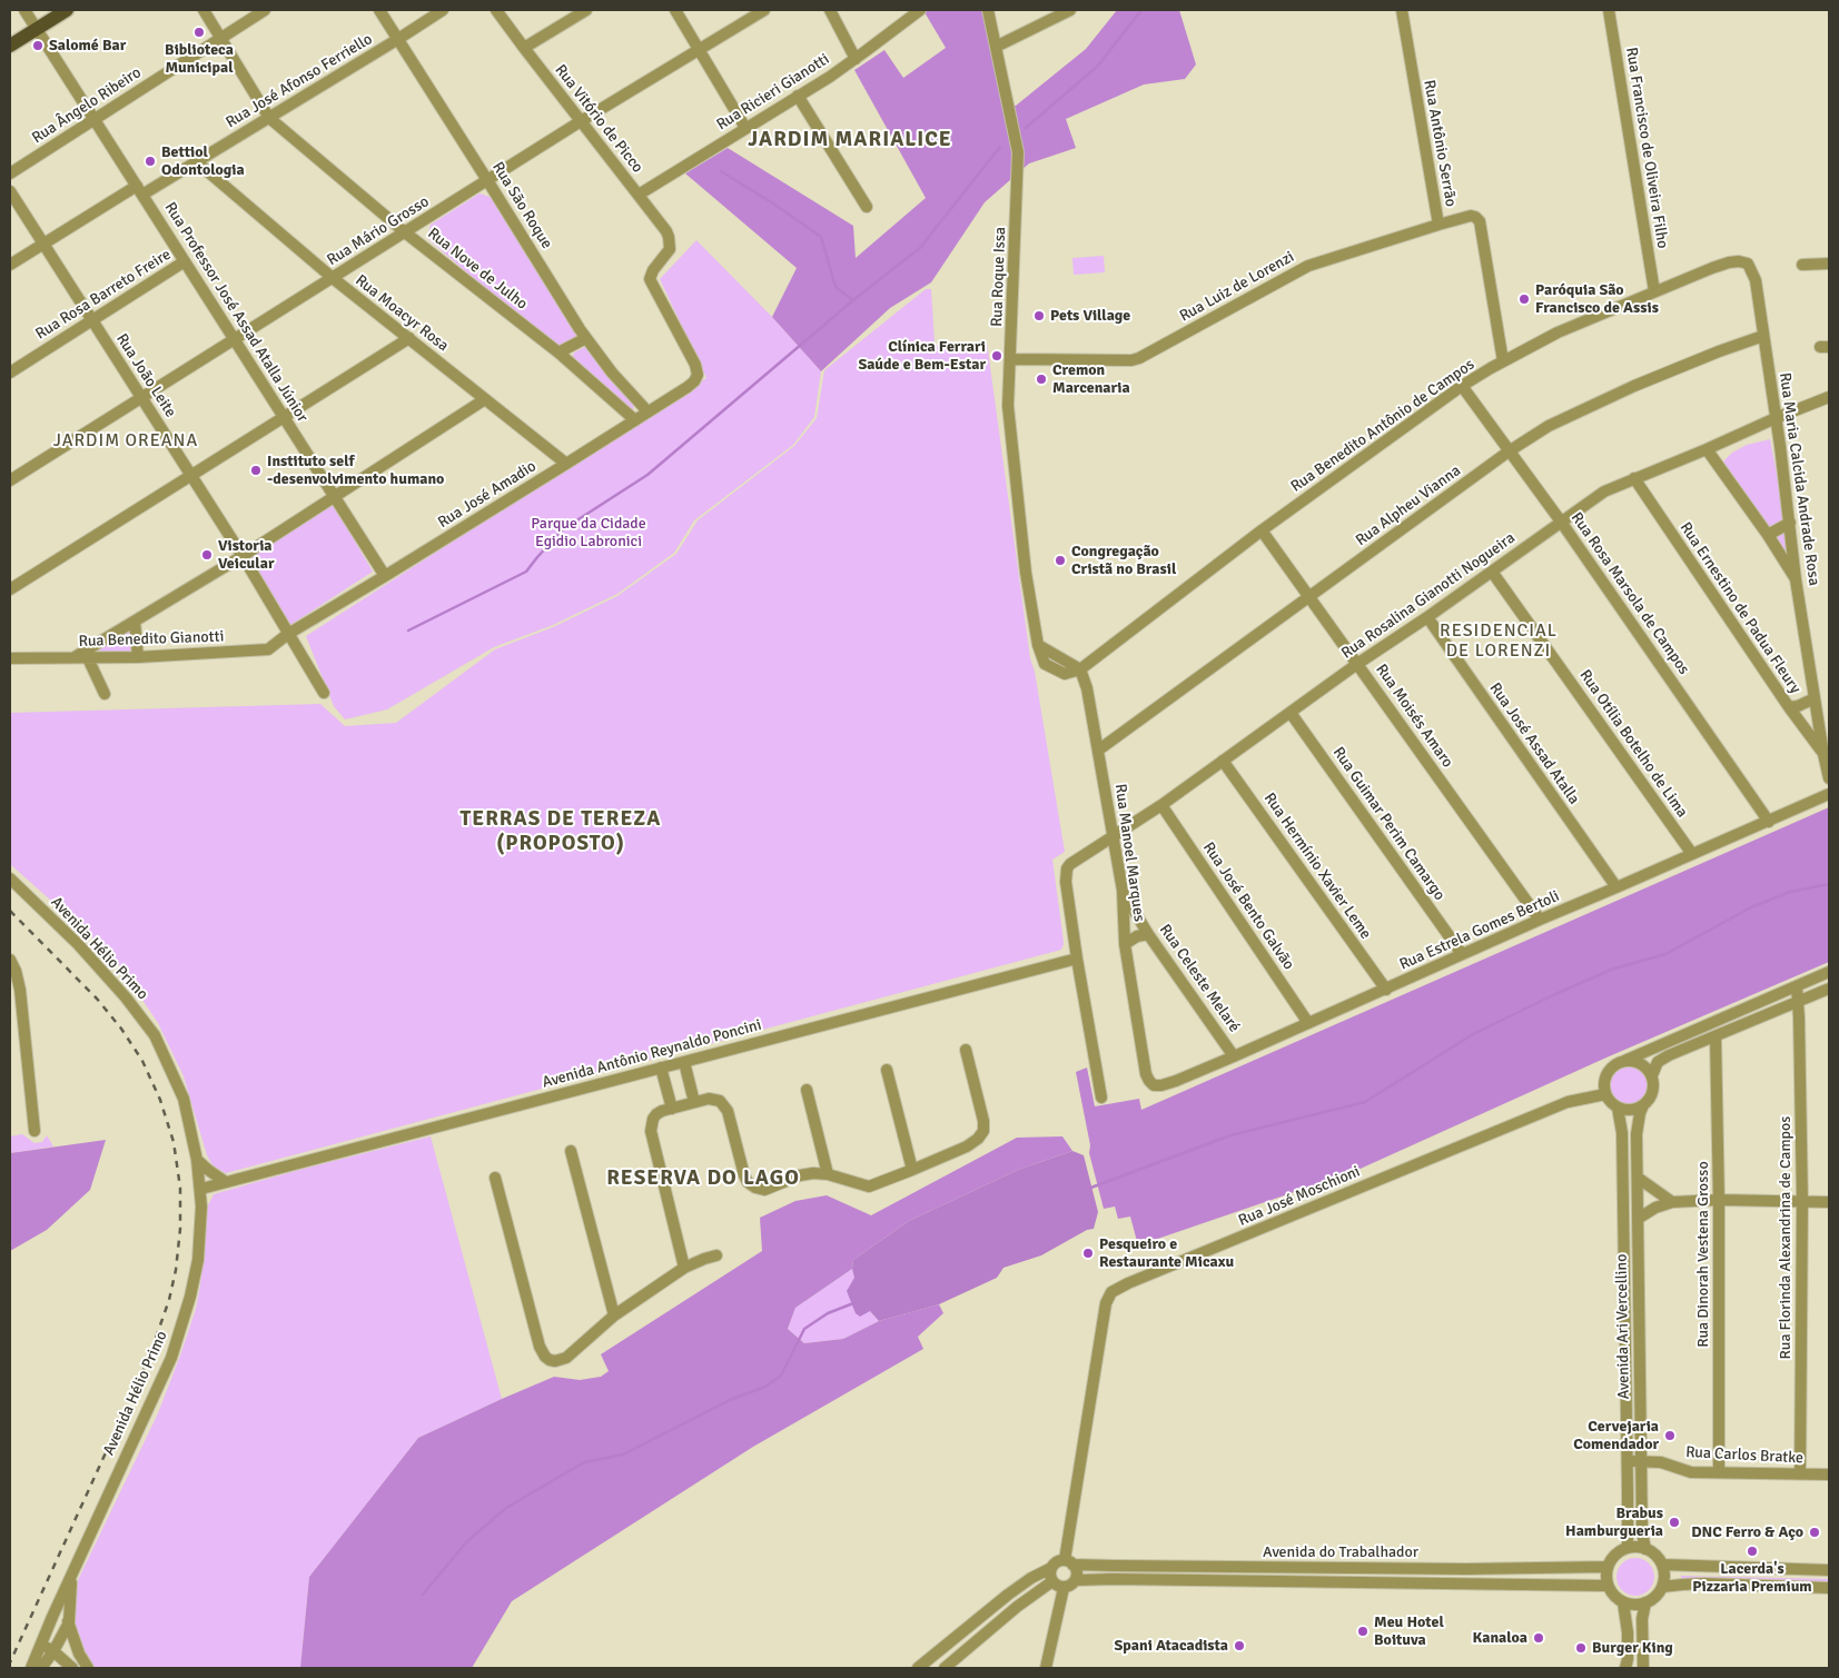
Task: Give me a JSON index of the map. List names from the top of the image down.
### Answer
{
  "streets": {
    "street": [
      "Rua José Afonso Ferriello",
      "Rua Ricieri Gianotti",
      "Rua Ângelo Ribeiro",
      "Rua Vitório de Picco",
      "Rua Antônio Serrão",
      "Rua Francisco de Oliveira Filho",
      "Rua São Roque",
      "Rua Mário Grosso",
      "Rua Nove de Julho",
      "Rua Roque Issa",
      "Rua Luiz de Lorenzi",
      "Rua Rosa Barreto Freire",
      "Rua Professor José Assad Atalla Júnior",
      "Rua Moacyr Rosa",
      "Rua João Leite",
      "Rua Benedito Antônio de Campos",
      "Rua Maria Calcida Andrade Rosa",
      "Rua José Amadio",
      "Rua Alpheu Vianna",
      "Rua Rosa Marsola de Campos",
      "Rua Rosalina Gianotti Nogueira",
      "Rua Ernestino de Padua Fleury",
      "Rua Benedito Gianotti",
      "Rua Moisés Amaro",
      "Rua José Assad Atalla",
      "Rua Otília Botelho de Lima",
      "Rua Guimar Perim Camargo",
      "Rua Manoel Marques",
      "Rua Hermínio Xavier Leme",
      "Rua José Bento Galvão",
      "Rua Estrela Gomes Bertoli",
      "Avenida Hélio Primo",
      "Rua Celeste Melaré",
      "Avenida Antônio Reynaldo Poncini",
      "Rua José Moschioni",
      "Rua Florinda Alexandrina de Campos",
      "Rua Dinorah Vestena Grosso",
      "Avenida Ari Vercellino",
      "Rua Carlos Bratke",
      "Avenida do Trabalhador"
    ]
  },
  "crossings": [
    ["Rua José Afonso Ferriello", "Rua São Roque"],
    ["Rua José Afonso Ferriello", "Rua Nove de Julho"],
    ["Rua José Afonso Ferriello", "Rua Professor José Assad Atalla Júnior"],
    ["Rua José Afonso Ferriello", "Rua Moacyr Rosa"],
    ["Rua José Afonso Ferriello", "Rua João Leite"],
    ["Rua Ricieri Gianotti", "Rua Vitório de Picco"],
    ["Rua Ângelo Ribeiro", "Rua Nove de Julho"],
    ["Rua Ângelo Ribeiro", "Rua Professor José Assad Atalla Júnior"],
    ["Rua Vitório de Picco", "Rua Mário Grosso"],
    ["Rua Vitório de Picco", "Rua José Amadio"],
    ["Rua Antônio Serrão", "Rua Luiz de Lorenzi"],
    ["Rua Francisco de Oliveira Filho", "Rua Benedito Antônio de Campos"],
    ["Rua São Roque", "Rua Mário Grosso"],
    ["Rua São Roque", "Rua José Amadio"],
    ["Rua Mário Grosso", "Rua Nove de Julho"],
    ["Rua Mário Grosso", "Rua Professor José Assad Atalla Júnior"],
    ["Rua Mário Grosso", "Rua Moacyr Rosa"],
    ["Rua Mário Grosso", "Rua João Leite"],
    ["Rua Nove de Julho", "Rua José Amadio"],
    ["Rua Roque Issa", "Rua Luiz de Lorenzi"],
    ["Rua Roque Issa", "Rua Benedito Antônio de Campos"],
    ["Rua Roque Issa", "Rua Manoel Marques"],
    ["Rua Luiz de Lorenzi", "Rua Benedito Antônio de Campos"],
    ["Rua Rosa Barreto Freire", "Rua Professor José Assad Atalla Júnior"],
    ["Rua Rosa Barreto Freire", "Rua João Leite"],
    ["Rua Professor José Assad Atalla Júnior", "Rua José Amadio"],
    ["Rua Moacyr Rosa", "Rua José Amadio"],
    ["Rua João Leite", "Rua José Amadio"],
    ["Rua João Leite", "Rua Benedito Gianotti"],
    ["Rua Benedito Antônio de Campos", "Rua Maria Calcida Andrade Rosa"],
    ["Rua Benedito Antônio de Campos", "Rua Rosa Marsola de Campos"],
    ["Rua Benedito Antônio de Campos", "Rua Moisés Amaro"],
    ["Rua Benedito Antônio de Campos", "Rua Manoel Marques"],
    ["Rua Maria Calcida Andrade Rosa", "Rua Alpheu Vianna"],
    ["Rua Maria Calcida Andrade Rosa", "Rua Rosalina Gianotti Nogueira"],
    ["Rua Maria Calcida Andrade Rosa", "Rua Ernestino de Padua Fleury"],
    ["Rua José Amadio", "Rua Benedito Gianotti"],
    ["Rua Alpheu Vianna", "Rua Rosa Marsola de Campos"],
    ["Rua Alpheu Vianna", "Rua Moisés Amaro"],
    ["Rua Alpheu Vianna", "Rua Manoel Marques"],
    ["Rua Rosa Marsola de Campos", "Rua Rosalina Gianotti Nogueira"],
    ["Rua Rosa Marsola de Campos", "Rua Estrela Gomes Bertoli"],
    ["Rua Rosalina Gianotti Nogueira", "Rua Ernestino de Padua Fleury"],
    ["Rua Rosalina Gianotti Nogueira", "Rua Moisés Amaro"],
    ["Rua Rosalina Gianotti Nogueira", "Rua José Assad Atalla"],
    ["Rua Rosalina Gianotti Nogueira", "Rua Otília Botelho de Lima"],
    ["Rua Rosalina Gianotti Nogueira", "Rua Guimar Perim Camargo"],
    ["Rua Rosalina Gianotti Nogueira", "Rua Manoel Marques"],
    ["Rua Rosalina Gianotti Nogueira", "Rua Hermínio Xavier Leme"],
    ["Rua Rosalina Gianotti Nogueira", "Rua José Bento Galvão"],
    ["Rua Rosalina Gianotti Nogueira", "Avenida Antônio Reynaldo Poncini"],
    ["Rua Moisés Amaro", "Rua Estrela Gomes Bertoli"],
    ["Rua José Assad Atalla", "Rua Estrela Gomes Bertoli"],
    ["Rua Otília Botelho de Lima", "Rua Estrela Gomes Bertoli"],
    ["Rua Guimar Perim Camargo", "Rua Estrela Gomes Bertoli"],
    ["Rua Manoel Marques", "Rua Estrela Gomes Bertoli"],
    ["Rua Manoel Marques", "Rua Celeste Melaré"],
    ["Rua Hermínio Xavier Leme", "Rua Estrela Gomes Bertoli"],
    ["Rua José Bento Galvão", "Rua Estrela Gomes Bertoli"],
    ["Rua Estrela Gomes Bertoli", "Rua Celeste Melaré"],
    ["Avenida Hélio Primo", "Avenida Antônio Reynaldo Poncini"],
    ["Rua José Moschioni", "Avenida Ari Vercellino"],
    ["Rua José Moschioni", "Avenida do Trabalhador"],
    ["Rua Florinda Alexandrina de Campos", "Rua Carlos Bratke"],
    ["Rua Dinorah Vestena Grosso", "Rua Carlos Bratke"],
    ["Avenida Ari Vercellino", "Rua Carlos Bratke"],
    ["Avenida Ari Vercellino", "Avenida do Trabalhador"]
  ],
  "districts": [
    "JARDIM MARIALICE",
    "JARDIM OREANA",
    "RESIDENCIAL DE LORENZI",
    "TERRAS DE TEREZA (PROPOSTO)",
    "RESERVA DO LAGO"
  ],
  "parks": ["Parque da Cidade Egidio Labronici"],
  "places": [
    "Biblioteca Municipal",
    "Salomé Bar",
    "Bettiol Odontologia",
    "Paróquia São Francisco de Assis",
    "Pets Village",
    "Clínica Ferrari Saúde e Bem-Estar",
    "Cremon Marcenaria",
    "Instituto self -desenvolvimento humano",
    "Vistoria Veicular",
    "Congregação Cristã no Brasil",
    "Pesqueiro e Restaurante Micaxu",
    "Cervejaria Comendador",
    "Brabus Hamburgueria",
    "DNC Ferro & Aço",
    "Lacerda's Pizzaria Premium",
    "Meu Hotel Boituva",
    "Kanaloa",
    "Spani Atacadista",
    "Burger King"
  ]
}
